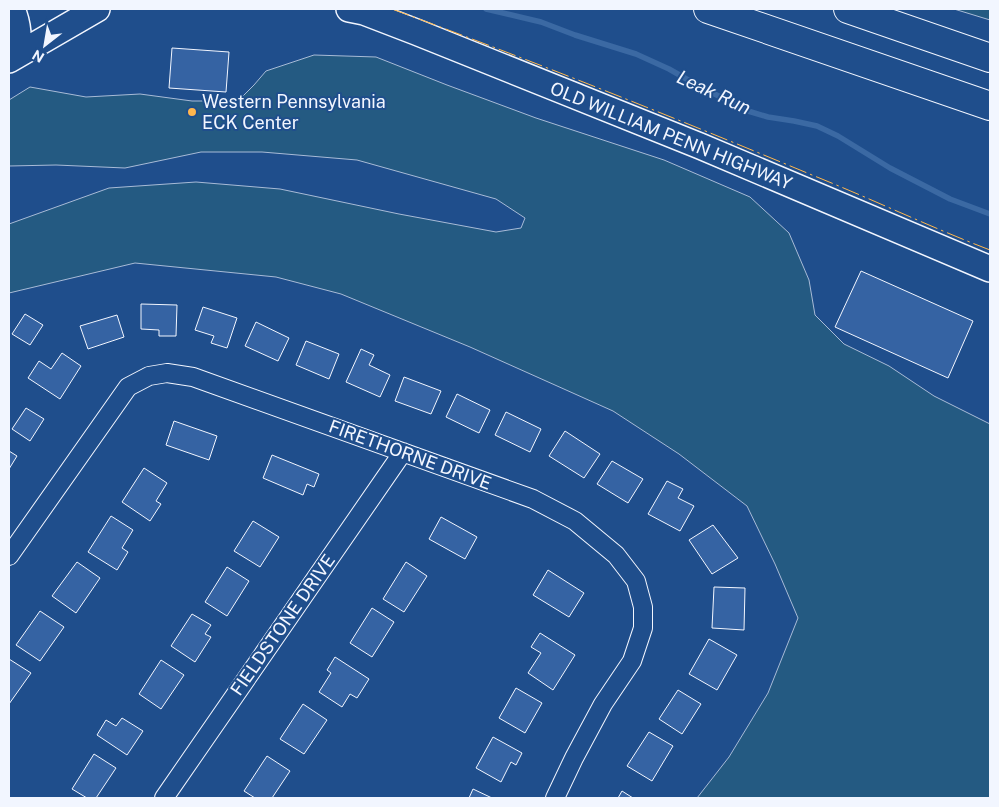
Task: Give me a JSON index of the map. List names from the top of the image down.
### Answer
{
  "streets": {
    "main road": ["OLD WILLIAM PENN HIGHWAY"],
    "street": ["FIRETHORNE DRIVE", "FIELDSTONE DRIVE"]
  },
  "crossings": [
    ["FIRETHORNE DRIVE", "FIELDSTONE DRIVE"]
  ],
  "water": ["Leak Run"],
  "places": ["Western Pennsylvania ECK Center"],
  "north": "bottom left"
}
